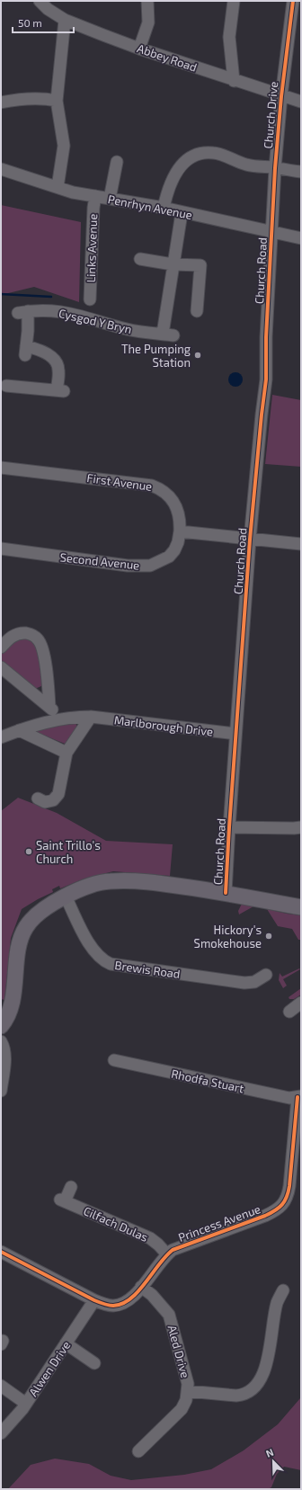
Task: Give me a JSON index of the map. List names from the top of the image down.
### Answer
{
  "streets": {
    "street": [
      "Abbey Road",
      "Church Drive",
      "Penrhyn Avenue",
      "Links Avenue",
      "Church Road",
      "Cysgod Y Bryn",
      "First Avenue",
      "Second Avenue",
      "Marlborough Drive",
      "Brewis Road",
      "Rhodfa Stuart",
      "Princess Avenue",
      "Cilfach Dulas",
      "Aled Drive",
      "Alwen Drive"
    ]
  },
  "crossings": [
    ["Abbey Road", "Church Drive"],
    ["Church Drive", "Penrhyn Avenue"],
    ["Church Drive", "Church Road"],
    ["Penrhyn Avenue", "Links Avenue"],
    ["Penrhyn Avenue", "Church Road"],
    ["Penrhyn Avenue", "Cysgod Y Bryn"],
    ["Church Road", "Marlborough Drive"],
    ["First Avenue", "Second Avenue"],
    ["Rhodfa Stuart", "Princess Avenue"],
    ["Princess Avenue", "Cilfach Dulas"],
    ["Princess Avenue", "Aled Drive"],
    ["Princess Avenue", "Alwen Drive"]
  ],
  "places": ["The Pumping Station", "Saint Trillo's Church", "Hickory's Smokehouse"],
  "scale_bar": "50 m",
  "north": "top left"
}
